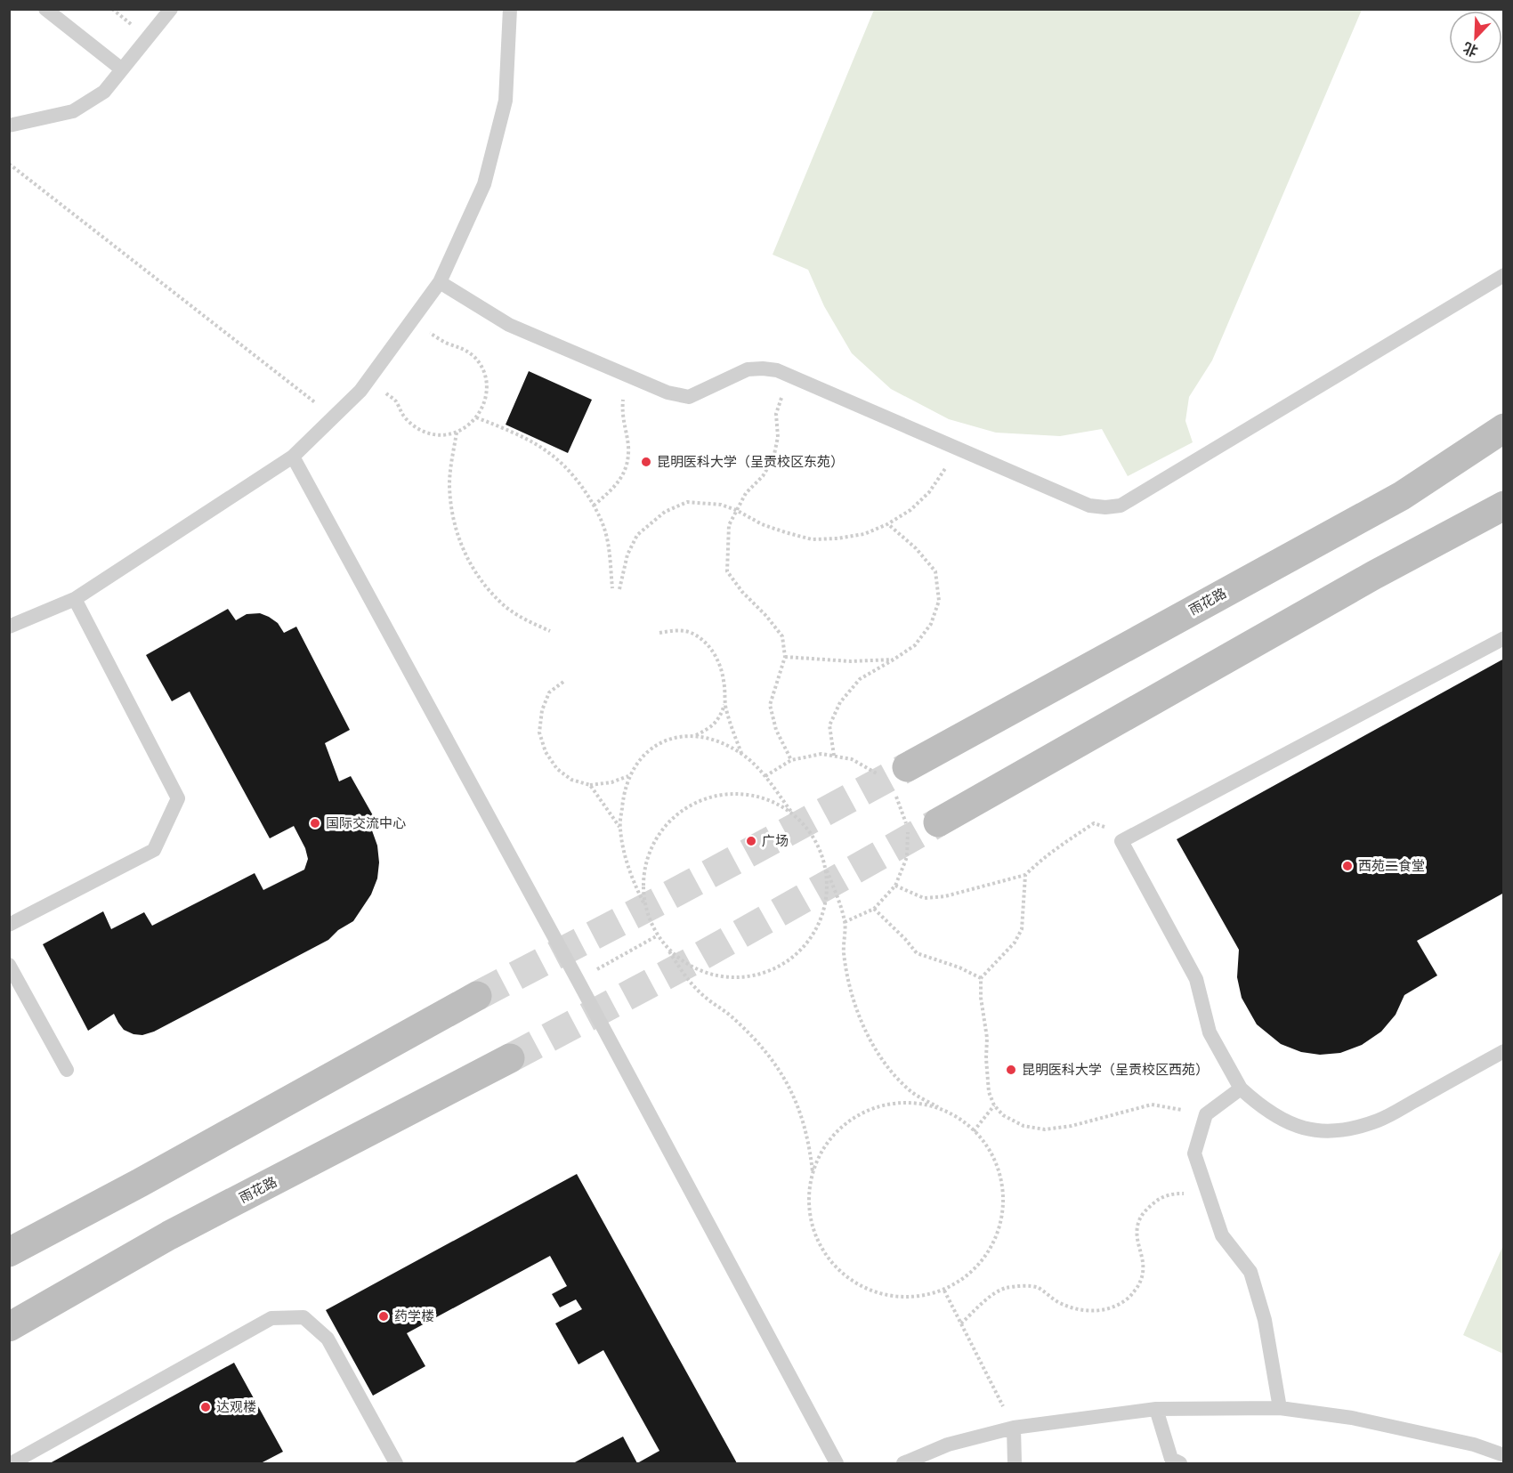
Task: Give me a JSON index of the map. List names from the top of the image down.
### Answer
{
  "streets": {
    "street": ["雨花路"]
  },
  "places": [
    "昆明医科大学（呈贡校区东苑）",
    "国际交流中心",
    "广场",
    "西苑二食堂",
    "昆明医科大学（呈贡校区西苑）",
    "药学楼",
    "达观楼"
  ],
  "north": "bottom left"
}
